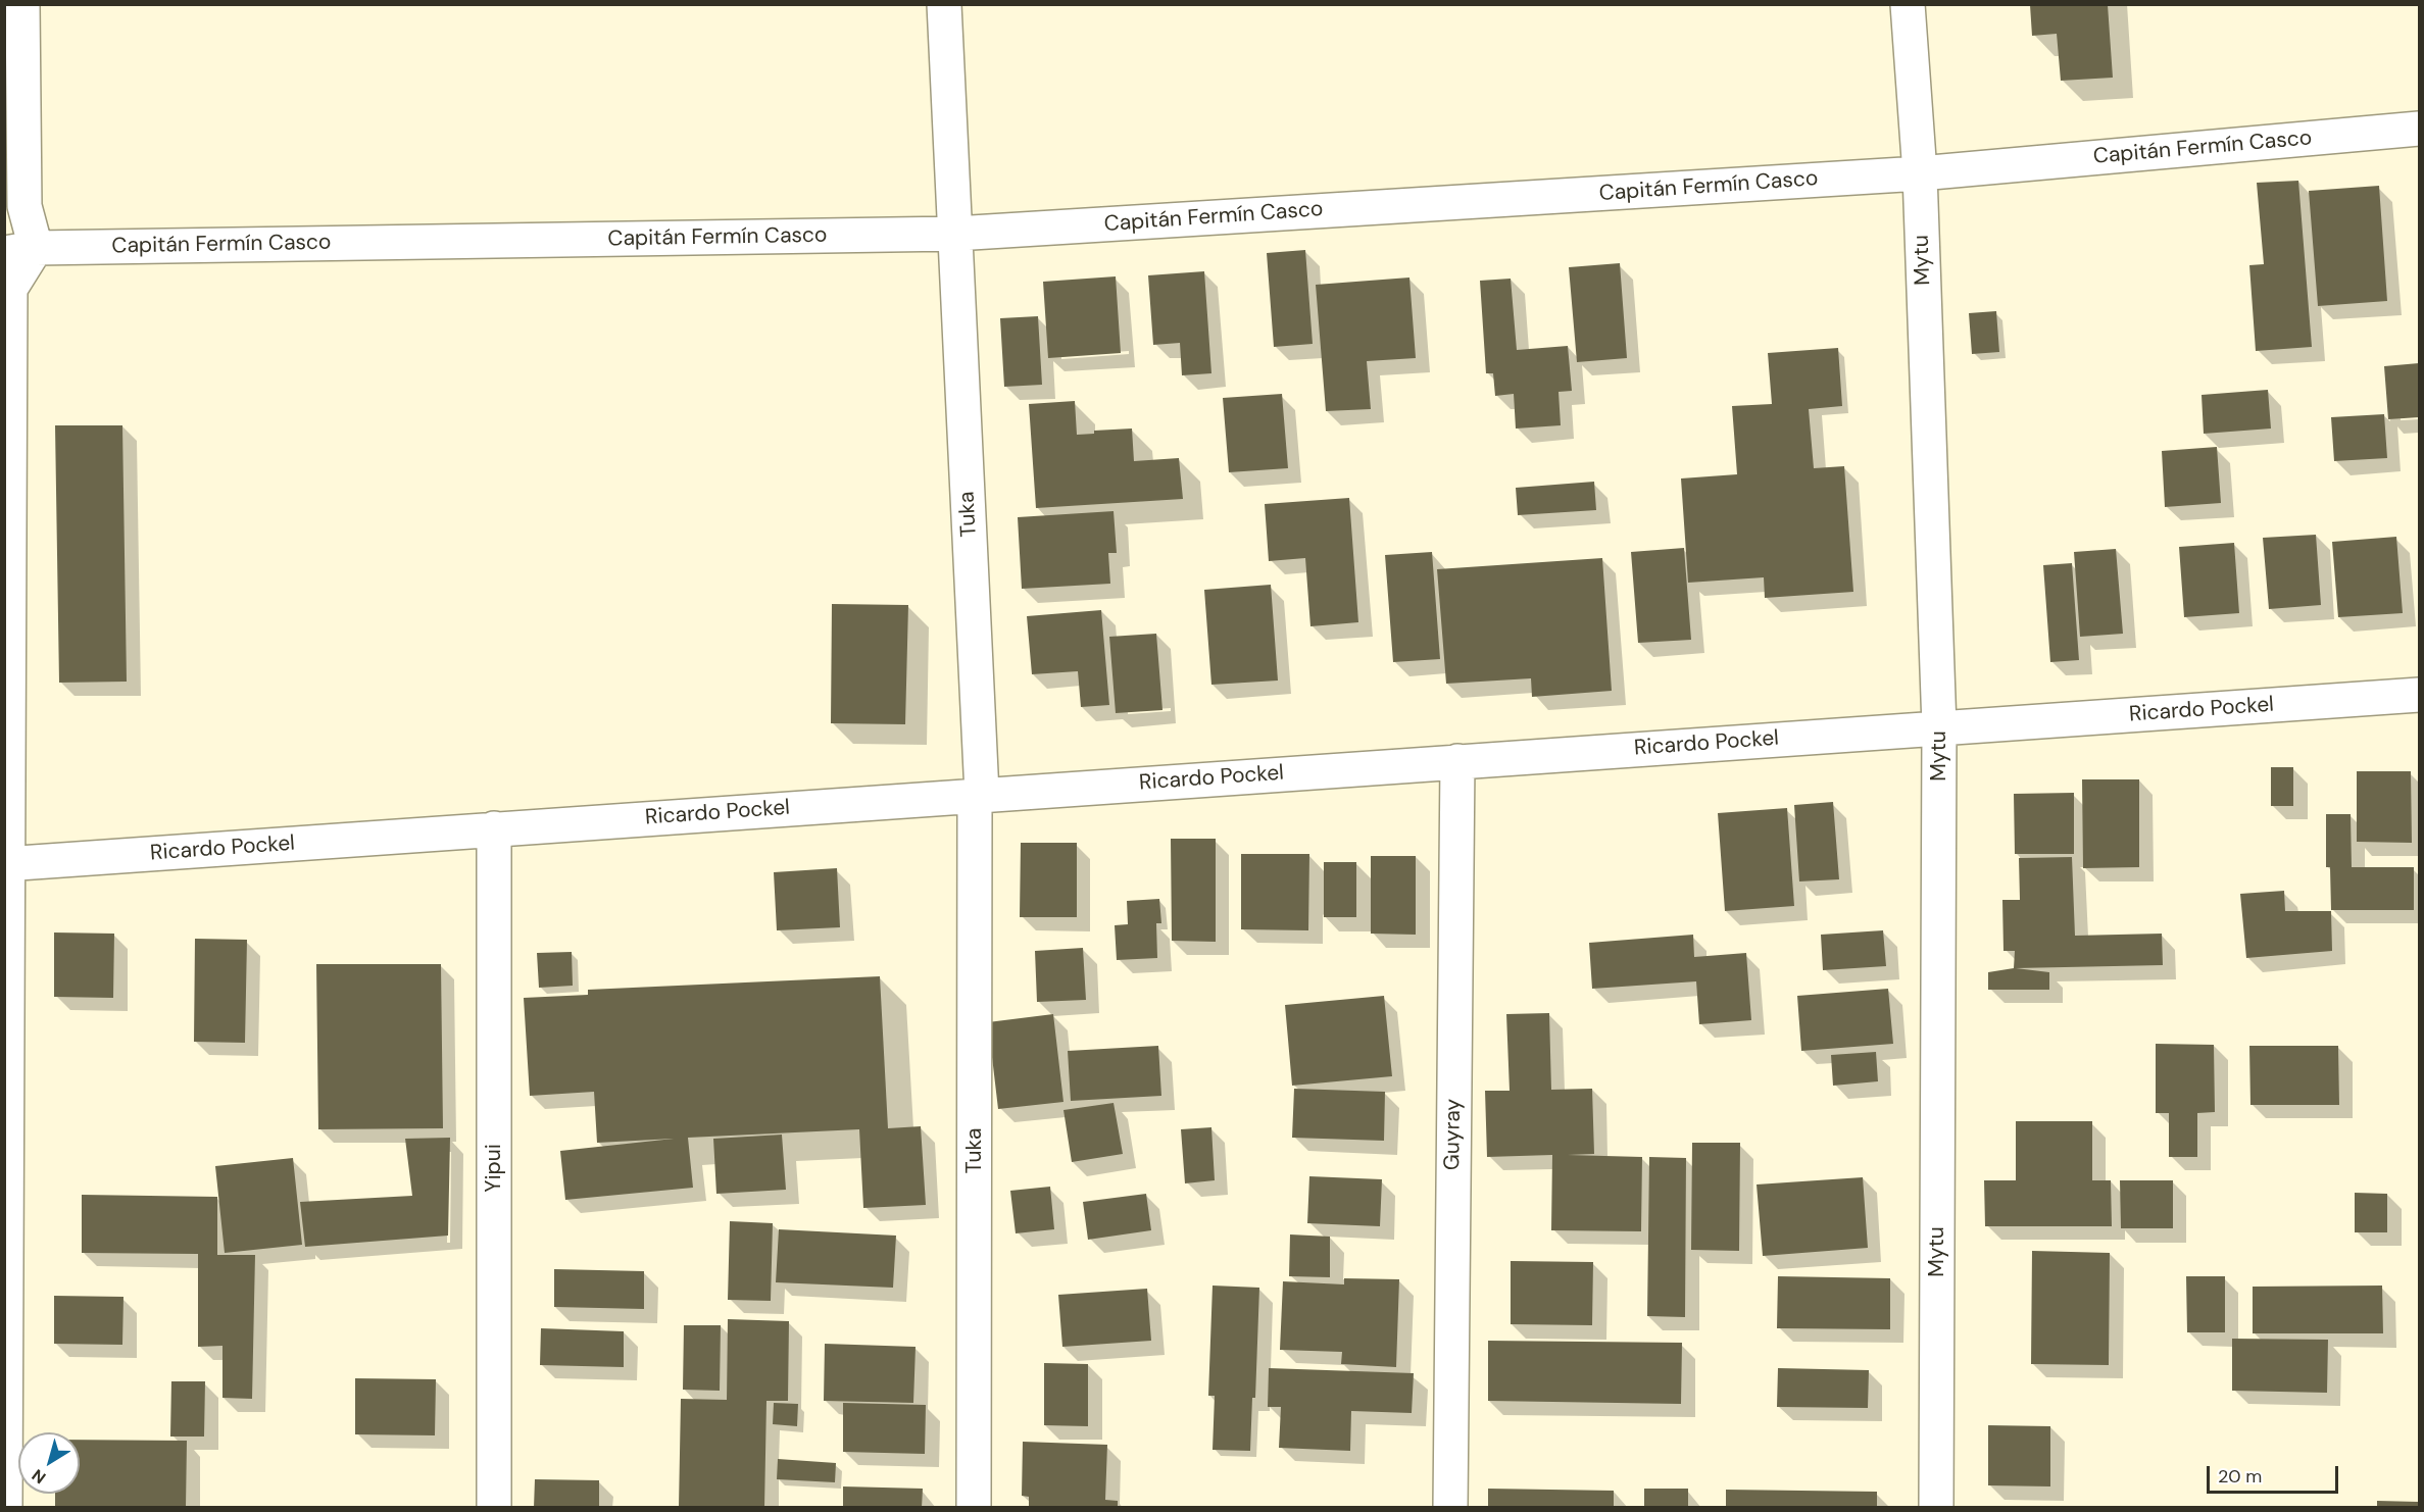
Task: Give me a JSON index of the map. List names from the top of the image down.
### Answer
{
  "streets": {
    "street": [
      "Capitán Fermín Casco",
      "Mytu",
      "Tuka",
      "Ricardo Pockel",
      "Guyray",
      "Yipui"
    ]
  },
  "crossings": [
    ["Capitán Fermín Casco", "Mytu"],
    ["Capitán Fermín Casco", "Tuka"],
    ["Mytu", "Ricardo Pockel"],
    ["Tuka", "Ricardo Pockel"],
    ["Ricardo Pockel", "Guyray"],
    ["Ricardo Pockel", "Yipui"]
  ],
  "scale_bar": "20 m",
  "north": "bottom left"
}
